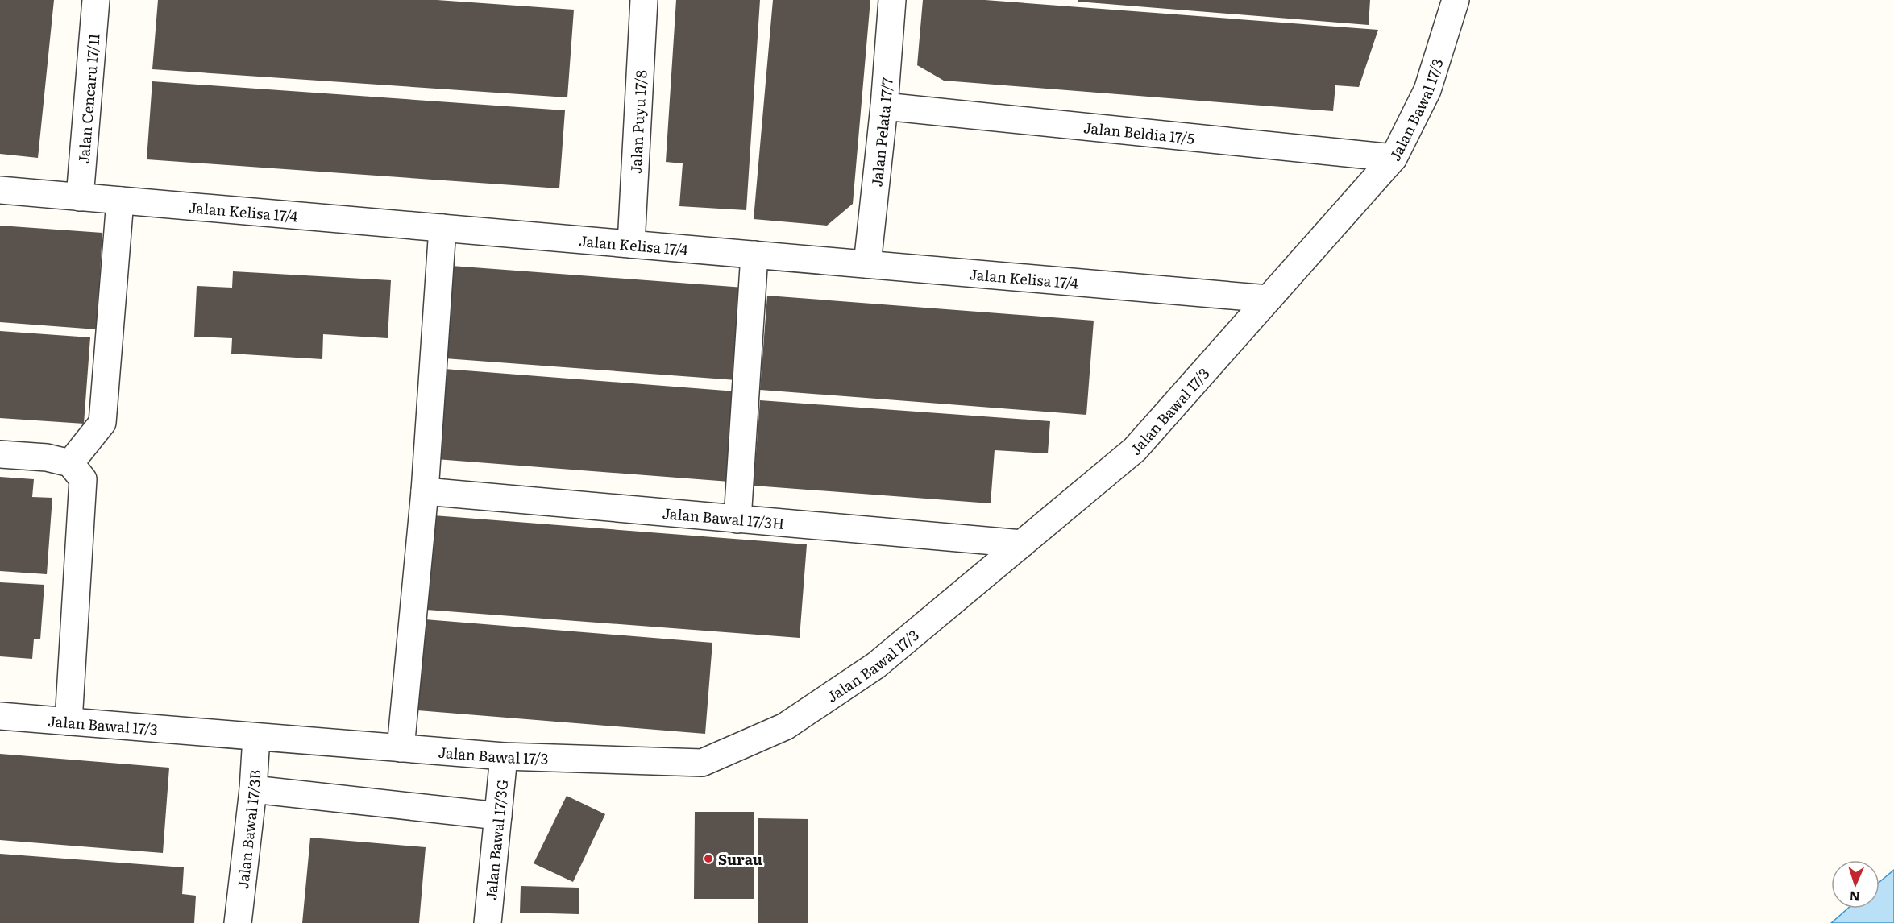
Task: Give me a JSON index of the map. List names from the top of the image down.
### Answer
{
  "streets": {
    "street": [
      "Jalan Cencaru 17/11",
      "Jalan Bawal 17/3",
      "Jalan Puyu 17/8",
      "Jalan Pelata 17/7",
      "Jalan Beldia 17/5",
      "Jalan Kelisa 17/4",
      "Jalan Bawal 17/3H",
      "Jalan Bawal 17/3B",
      "Jalan Bawal 17/3G"
    ]
  },
  "crossings": [
    ["Jalan Cencaru 17/11", "Jalan Kelisa 17/4"],
    ["Jalan Bawal 17/3", "Jalan Beldia 17/5"],
    ["Jalan Bawal 17/3", "Jalan Kelisa 17/4"],
    ["Jalan Bawal 17/3", "Jalan Bawal 17/3H"],
    ["Jalan Bawal 17/3", "Jalan Bawal 17/3B"],
    ["Jalan Bawal 17/3", "Jalan Bawal 17/3G"],
    ["Jalan Puyu 17/8", "Jalan Kelisa 17/4"],
    ["Jalan Pelata 17/7", "Jalan Beldia 17/5"],
    ["Jalan Pelata 17/7", "Jalan Kelisa 17/4"]
  ],
  "places": ["Surau"],
  "north": "bottom"
}
